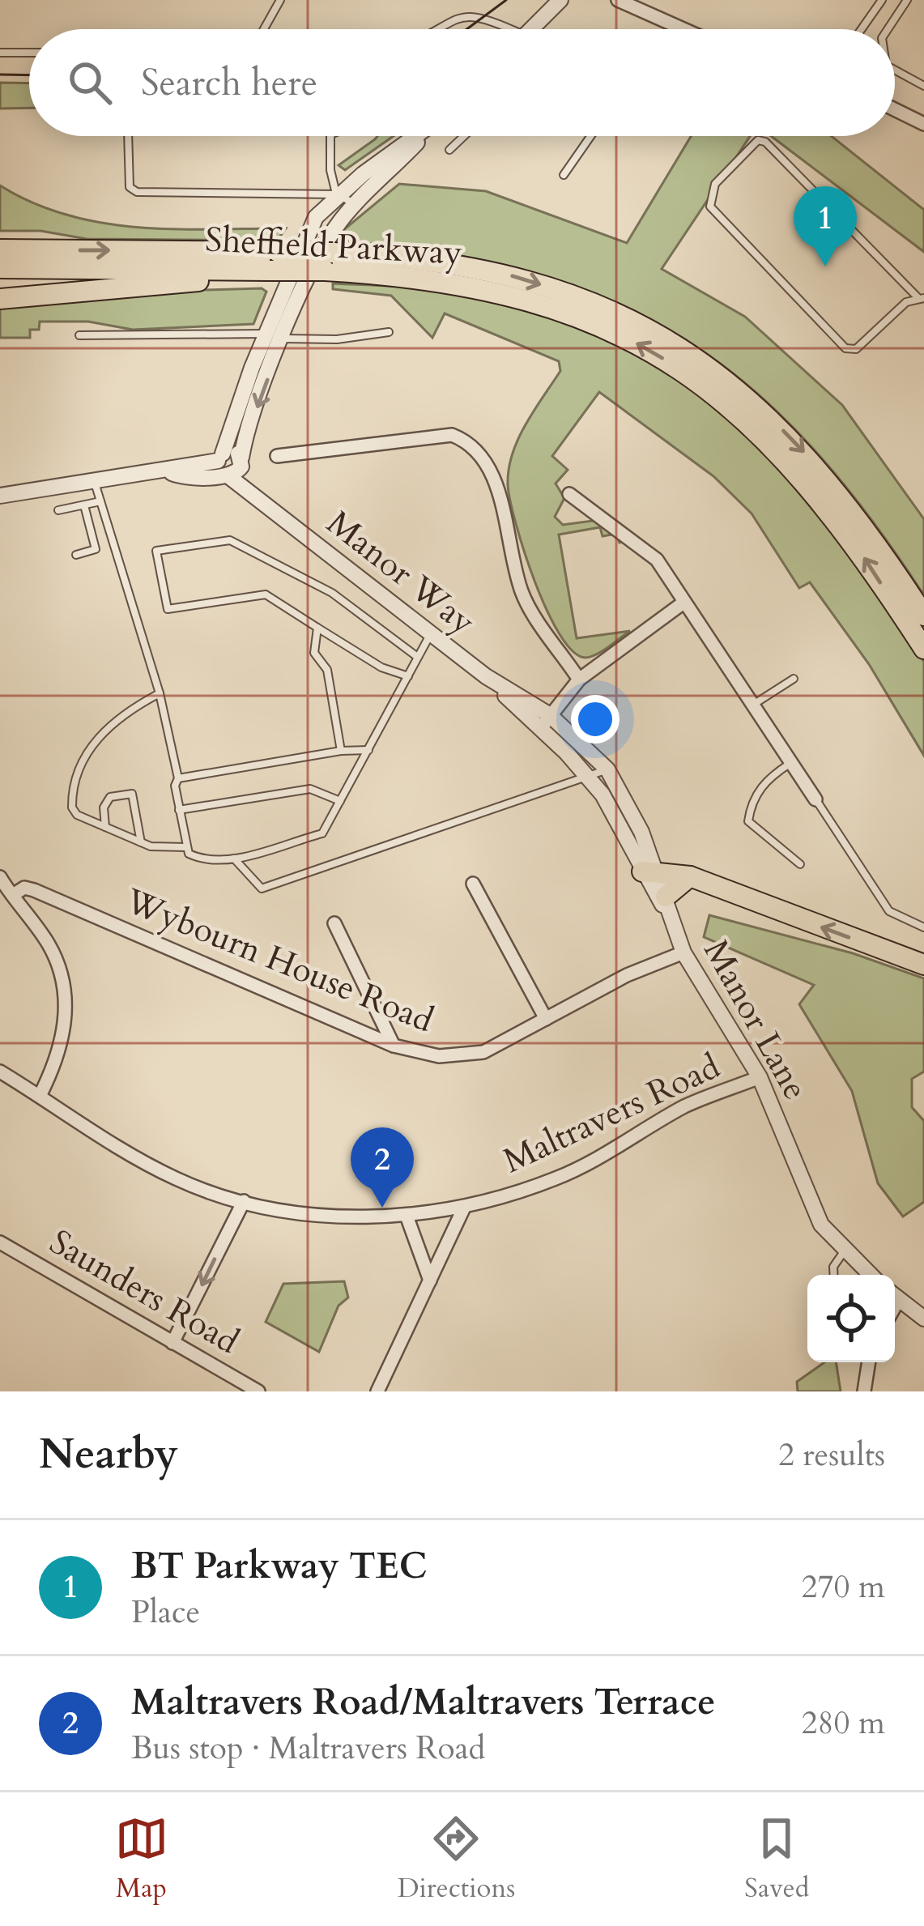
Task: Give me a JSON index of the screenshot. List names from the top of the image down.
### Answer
{
  "streets": {
    "highway": ["Sheffield Parkway"],
    "street": [
      "Manor Way",
      "Wybourn House Road",
      "Manor Lane",
      "Maltravers Road",
      "Saunders Road"
    ]
  },
  "crossings": [
    ["Manor Way", "Manor Lane"],
    ["Wybourn House Road", "Manor Lane"],
    ["Manor Lane", "Maltravers Road"]
  ],
  "page": {
    "search": "Search here",
    "pins": ["1", "2"],
    "heading": ["Nearby", "2 results"],
    "list": [
      {
        "mark": "1",
        "name": "BT Parkway TEC",
        "note": "Place",
        "value": "270 m"
      },
      {
        "mark": "2",
        "name": "Maltravers Road/Maltravers Terrace",
        "note": "Bus stop · Maltravers Road",
        "value": "280 m"
      }
    ],
    "nav": ["Map", "Directions", "Saved"]
  }
}
